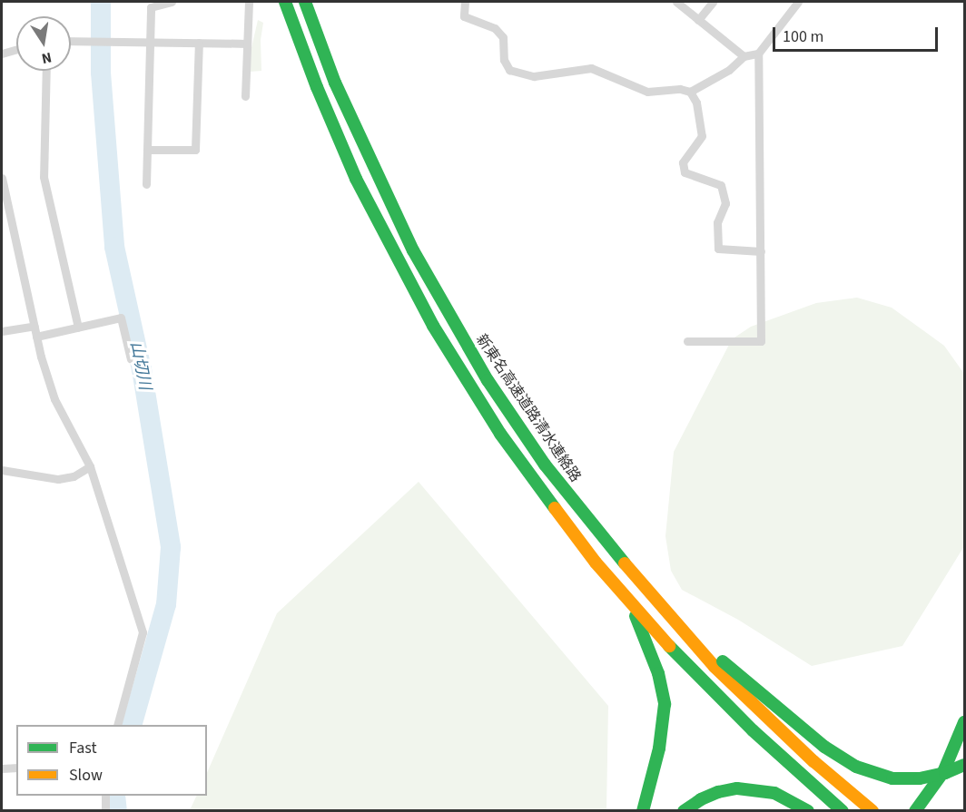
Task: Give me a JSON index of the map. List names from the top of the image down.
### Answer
{
  "streets": {
    "main road": ["新東名高速道路清水連絡路"]
  },
  "water": ["山切川"],
  "legend": ["Fast", "Slow"],
  "scale_bar": "100 m",
  "north": "bottom"
}
